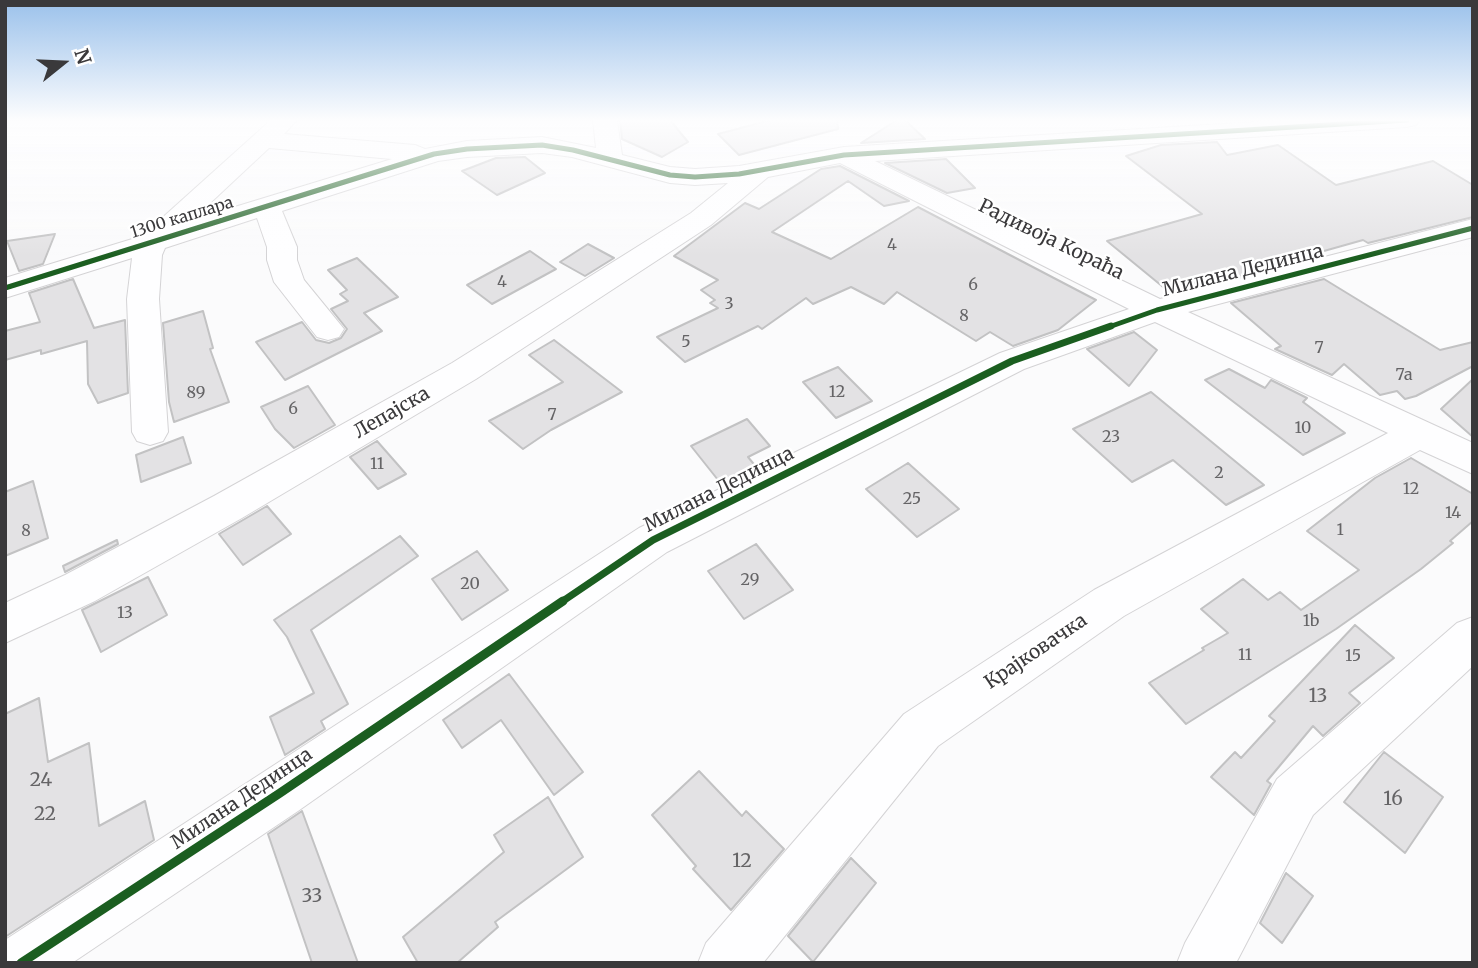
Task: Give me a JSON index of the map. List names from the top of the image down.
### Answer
{
  "streets": {
    "street": [
      "1300 каплара",
      "Радивоја Кораћа",
      "Милана Дединца",
      "Лепајска",
      "Крајковачка"
    ]
  },
  "crossings": [
    ["1300 каплара", "Лепајска"],
    ["Радивоја Кораћа", "Милана Дединца"],
    ["Радивоја Кораћа", "Крајковачка"]
  ],
  "house_numbers": [
    "4",
    "4",
    "6",
    "3",
    "8",
    "5",
    "7",
    "7a",
    "12",
    "89",
    "6",
    "7",
    "10",
    "23",
    "11",
    "2",
    "12",
    "25",
    "14",
    "1",
    "8",
    "29",
    "20",
    "13",
    "1b",
    "11",
    "15",
    "13",
    "24",
    "16",
    "22",
    "12",
    "33"
  ],
  "north": "right"
}
